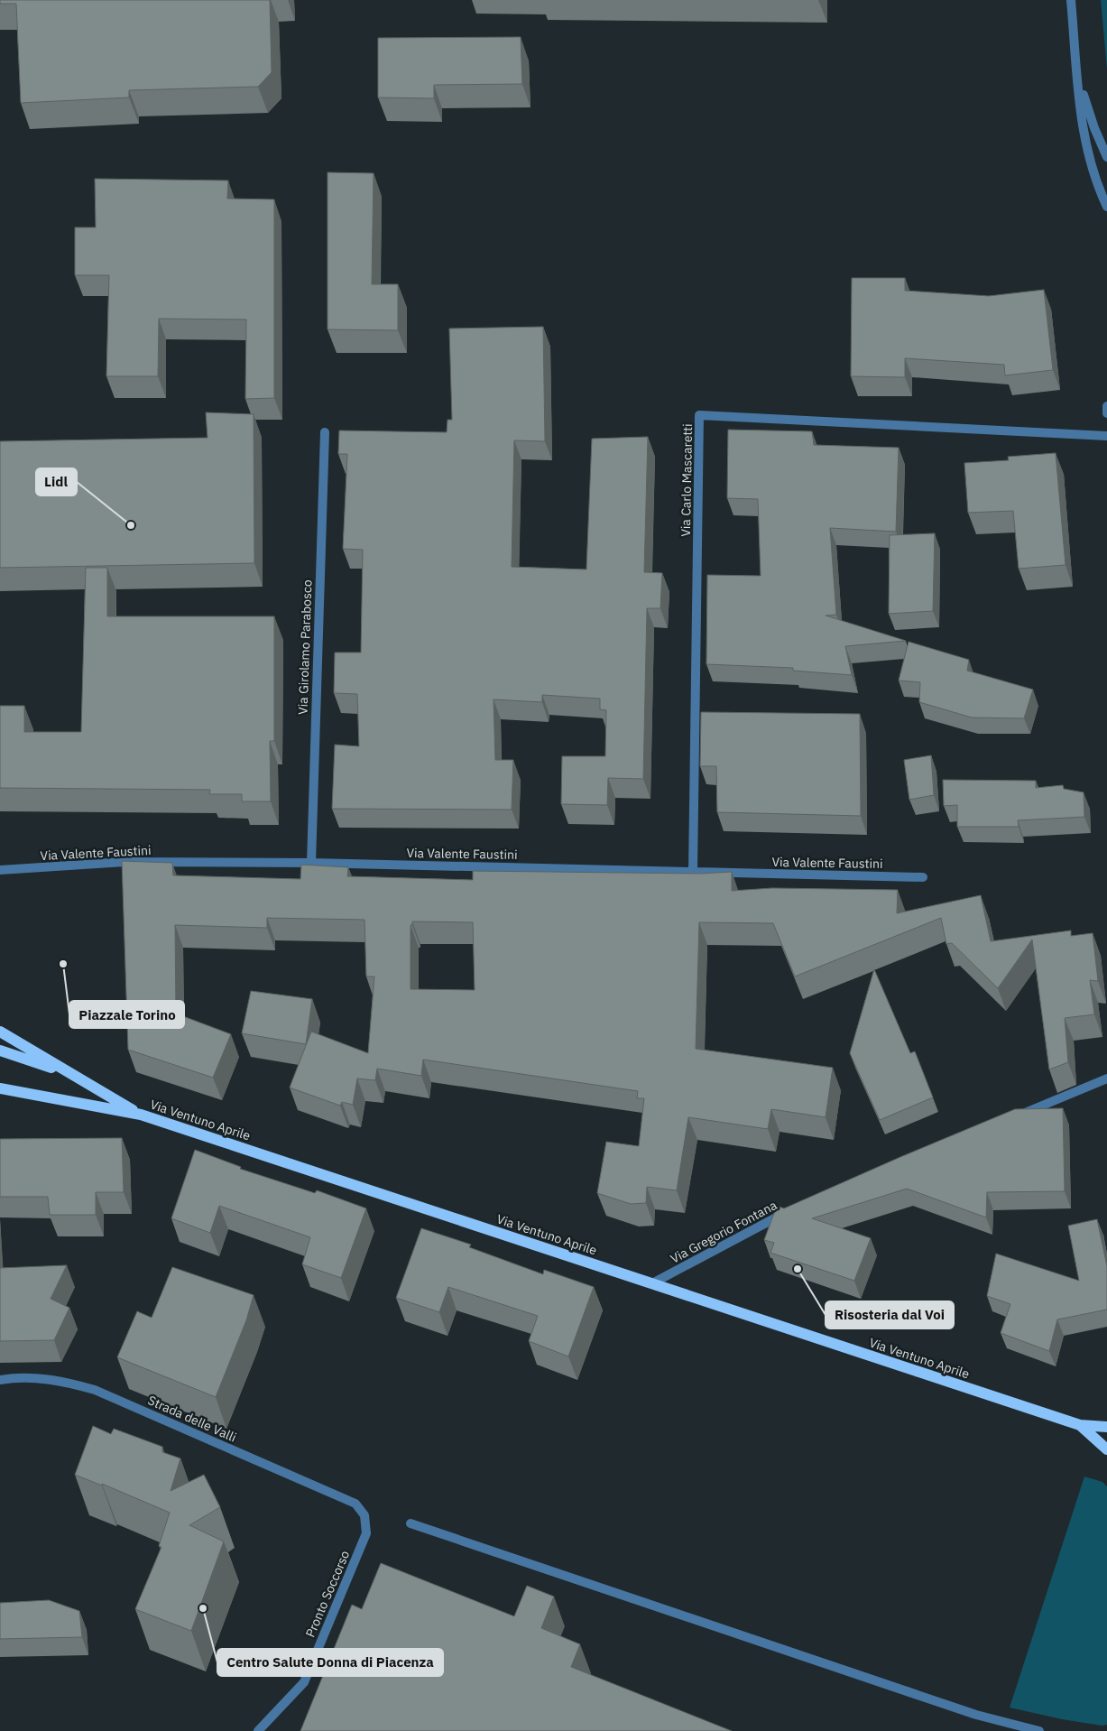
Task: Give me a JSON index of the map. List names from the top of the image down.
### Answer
{
  "streets": {
    "main road": ["Via Ventuno Aprile"],
    "street": [
      "Via Carlo Mascaretti",
      "Via Girolamo Parabosco",
      "Via Valente Faustini",
      "Via Gregorio Fontana",
      "Strada delle Valli",
      "Pronto Soccorso"
    ]
  },
  "crossings": [
    ["Via Carlo Mascaretti", "Via Valente Faustini"],
    ["Via Girolamo Parabosco", "Via Valente Faustini"],
    ["Via Ventuno Aprile", "Via Gregorio Fontana"],
    ["Strada delle Valli", "Pronto Soccorso"]
  ],
  "places": [
    "Lidl",
    "Piazzale Torino",
    "Risosteria dal Voi",
    "Centro Salute Donna di Piacenza"
  ]
}
